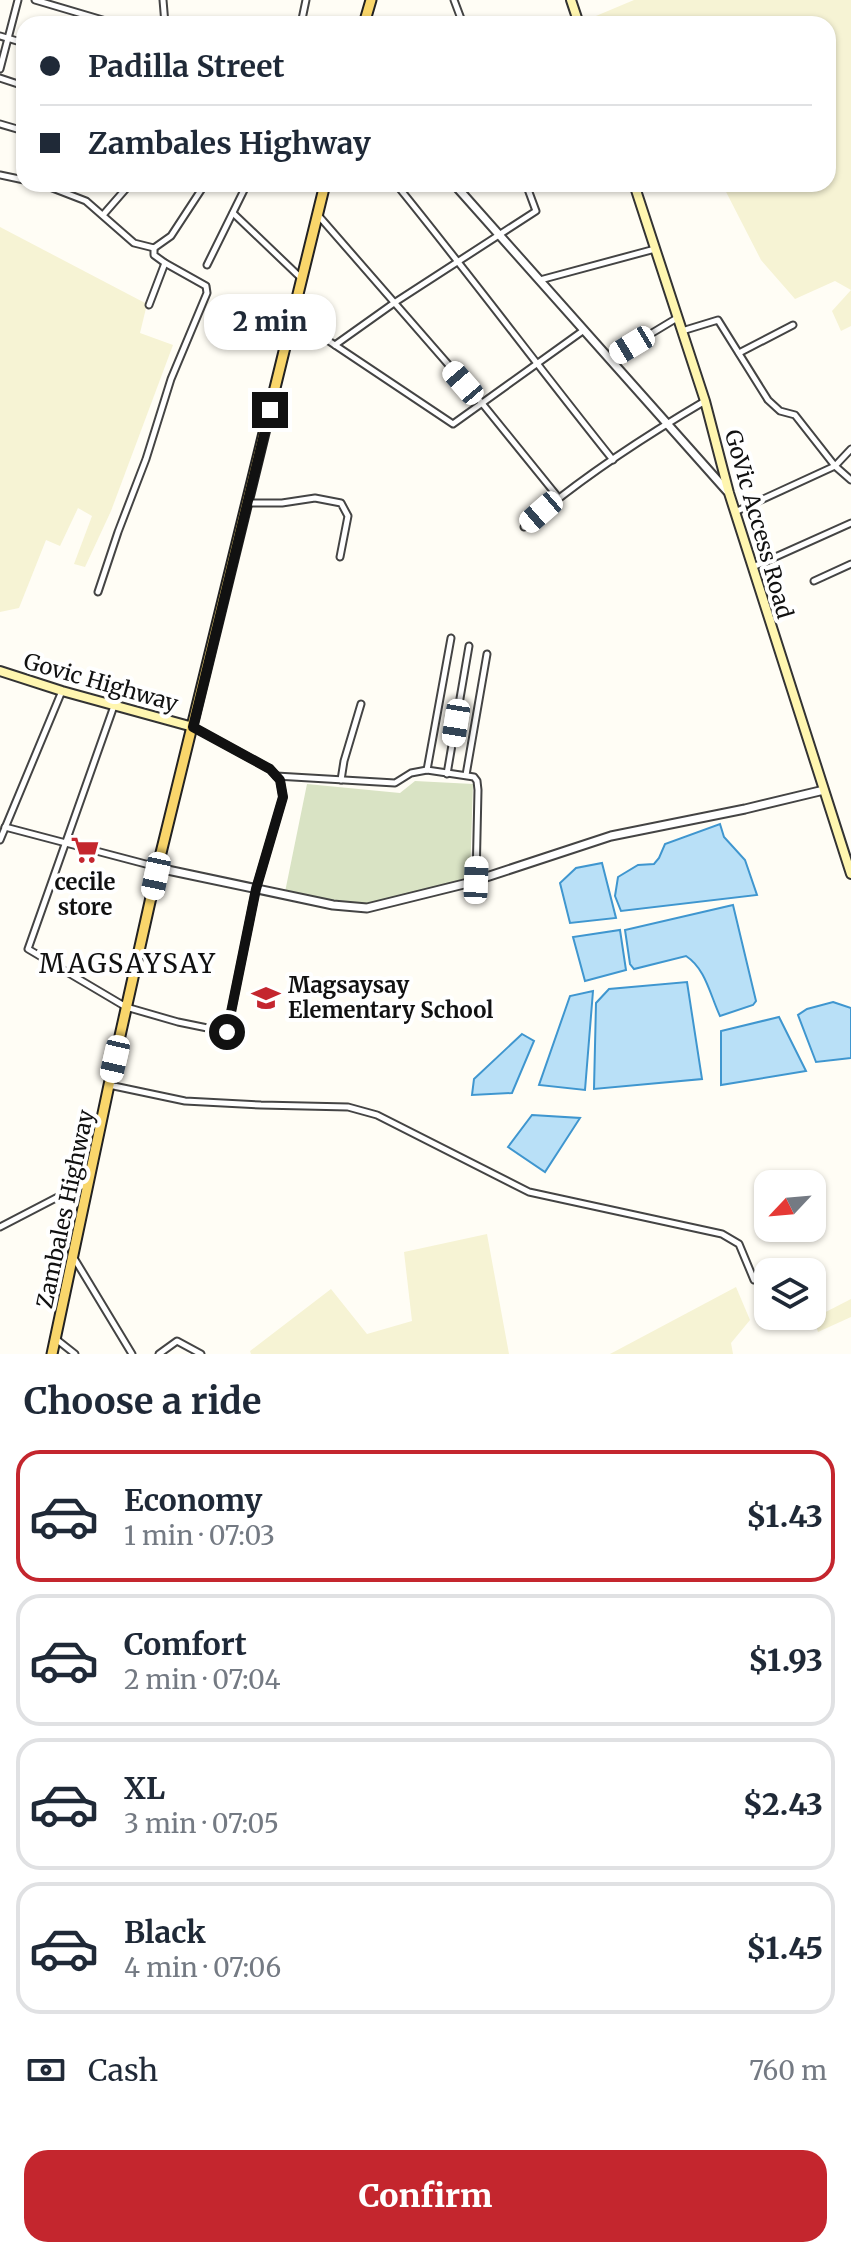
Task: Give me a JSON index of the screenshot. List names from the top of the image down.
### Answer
{
  "streets": {
    "main road": ["GoVic Access Road", "Govic Highway", "Zambales Highway"]
  },
  "crossings": [
    ["Govic Highway", "Zambales Highway"]
  ],
  "districts": ["MAGSAYSAY"],
  "places": {
    "supermarket": ["cecile store"],
    "school or university": ["Magsaysay Elementary School"]
  },
  "north": "bottom left",
  "page": {
    "banner": ["Padilla Street", "Zambales Highway"],
    "bubble": "2 min",
    "heading": "Choose a ride",
    "list": [
      {
        "name": "Economy",
        "note": "1 min · 07:03",
        "value": "$1.43"
      },
      {
        "name": "Comfort",
        "note": "2 min · 07:04",
        "value": "$1.93"
      },
      {
        "name": "XL",
        "note": "3 min · 07:05",
        "value": "$2.43"
      },
      {
        "name": "Black",
        "note": "4 min · 07:06",
        "value": "$1.45"
      }
    ],
    "pay": ["Cash", "760 m"],
    "buttons": "Confirm"
  }
}
